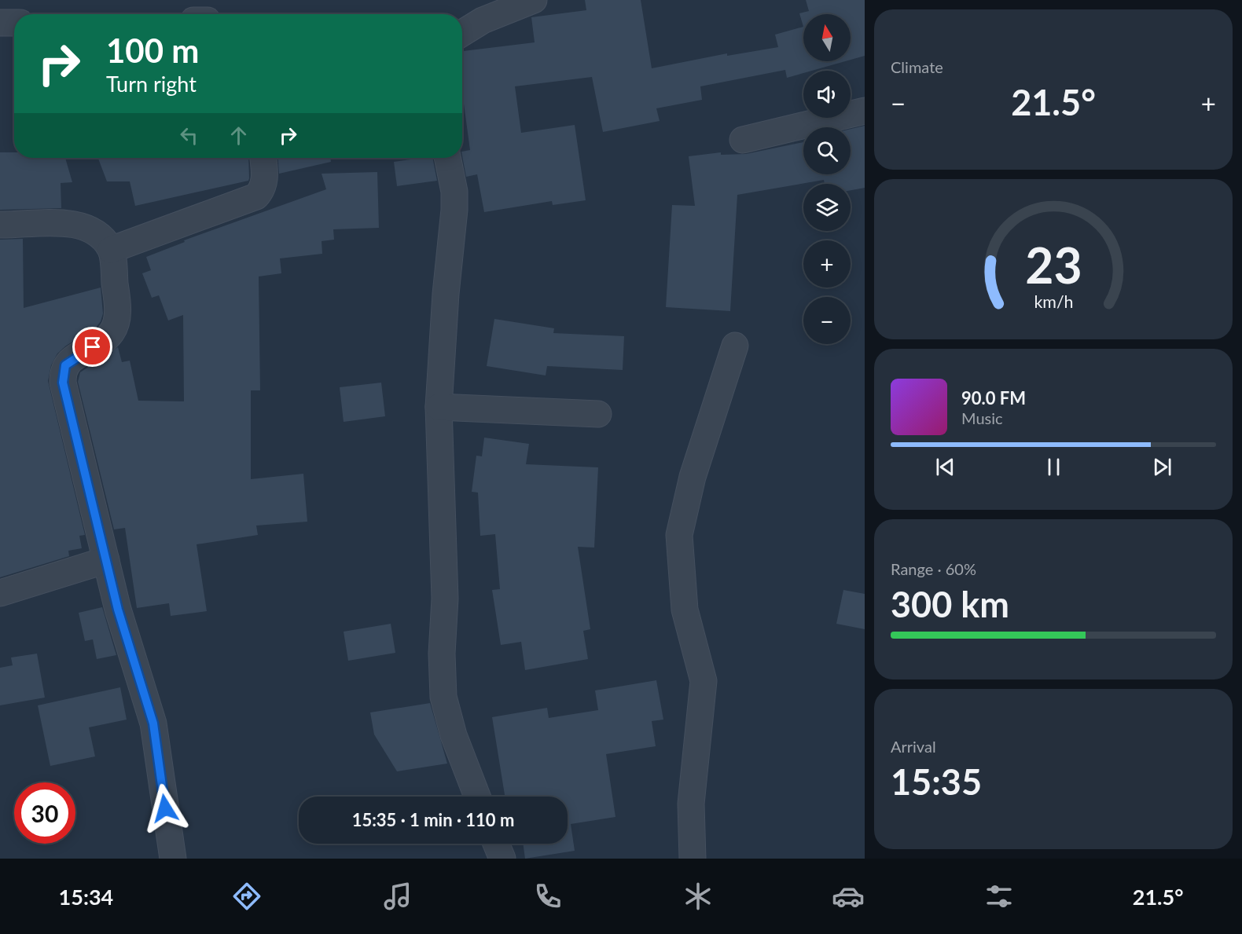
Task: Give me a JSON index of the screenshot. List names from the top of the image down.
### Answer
{
  "north": "top",
  "page": {
    "tile": [
      "Climate",
      ["Range · 60%", "300 km"],
      ["Arrival", "15:35"]
    ],
    "map_buttons": ["+", "−"],
    "turn": ["100 m", "Turn right"],
    "heat": ["−", "21.5°", "+"],
    "song": ["90.0 FM", "Music"],
    "limit": "30",
    "trip": "15:35 · 1 min · 110 m",
    "tabs": ["15:34", "21.5°"],
    "gauge": ["23", "km/h"]
  }
}
